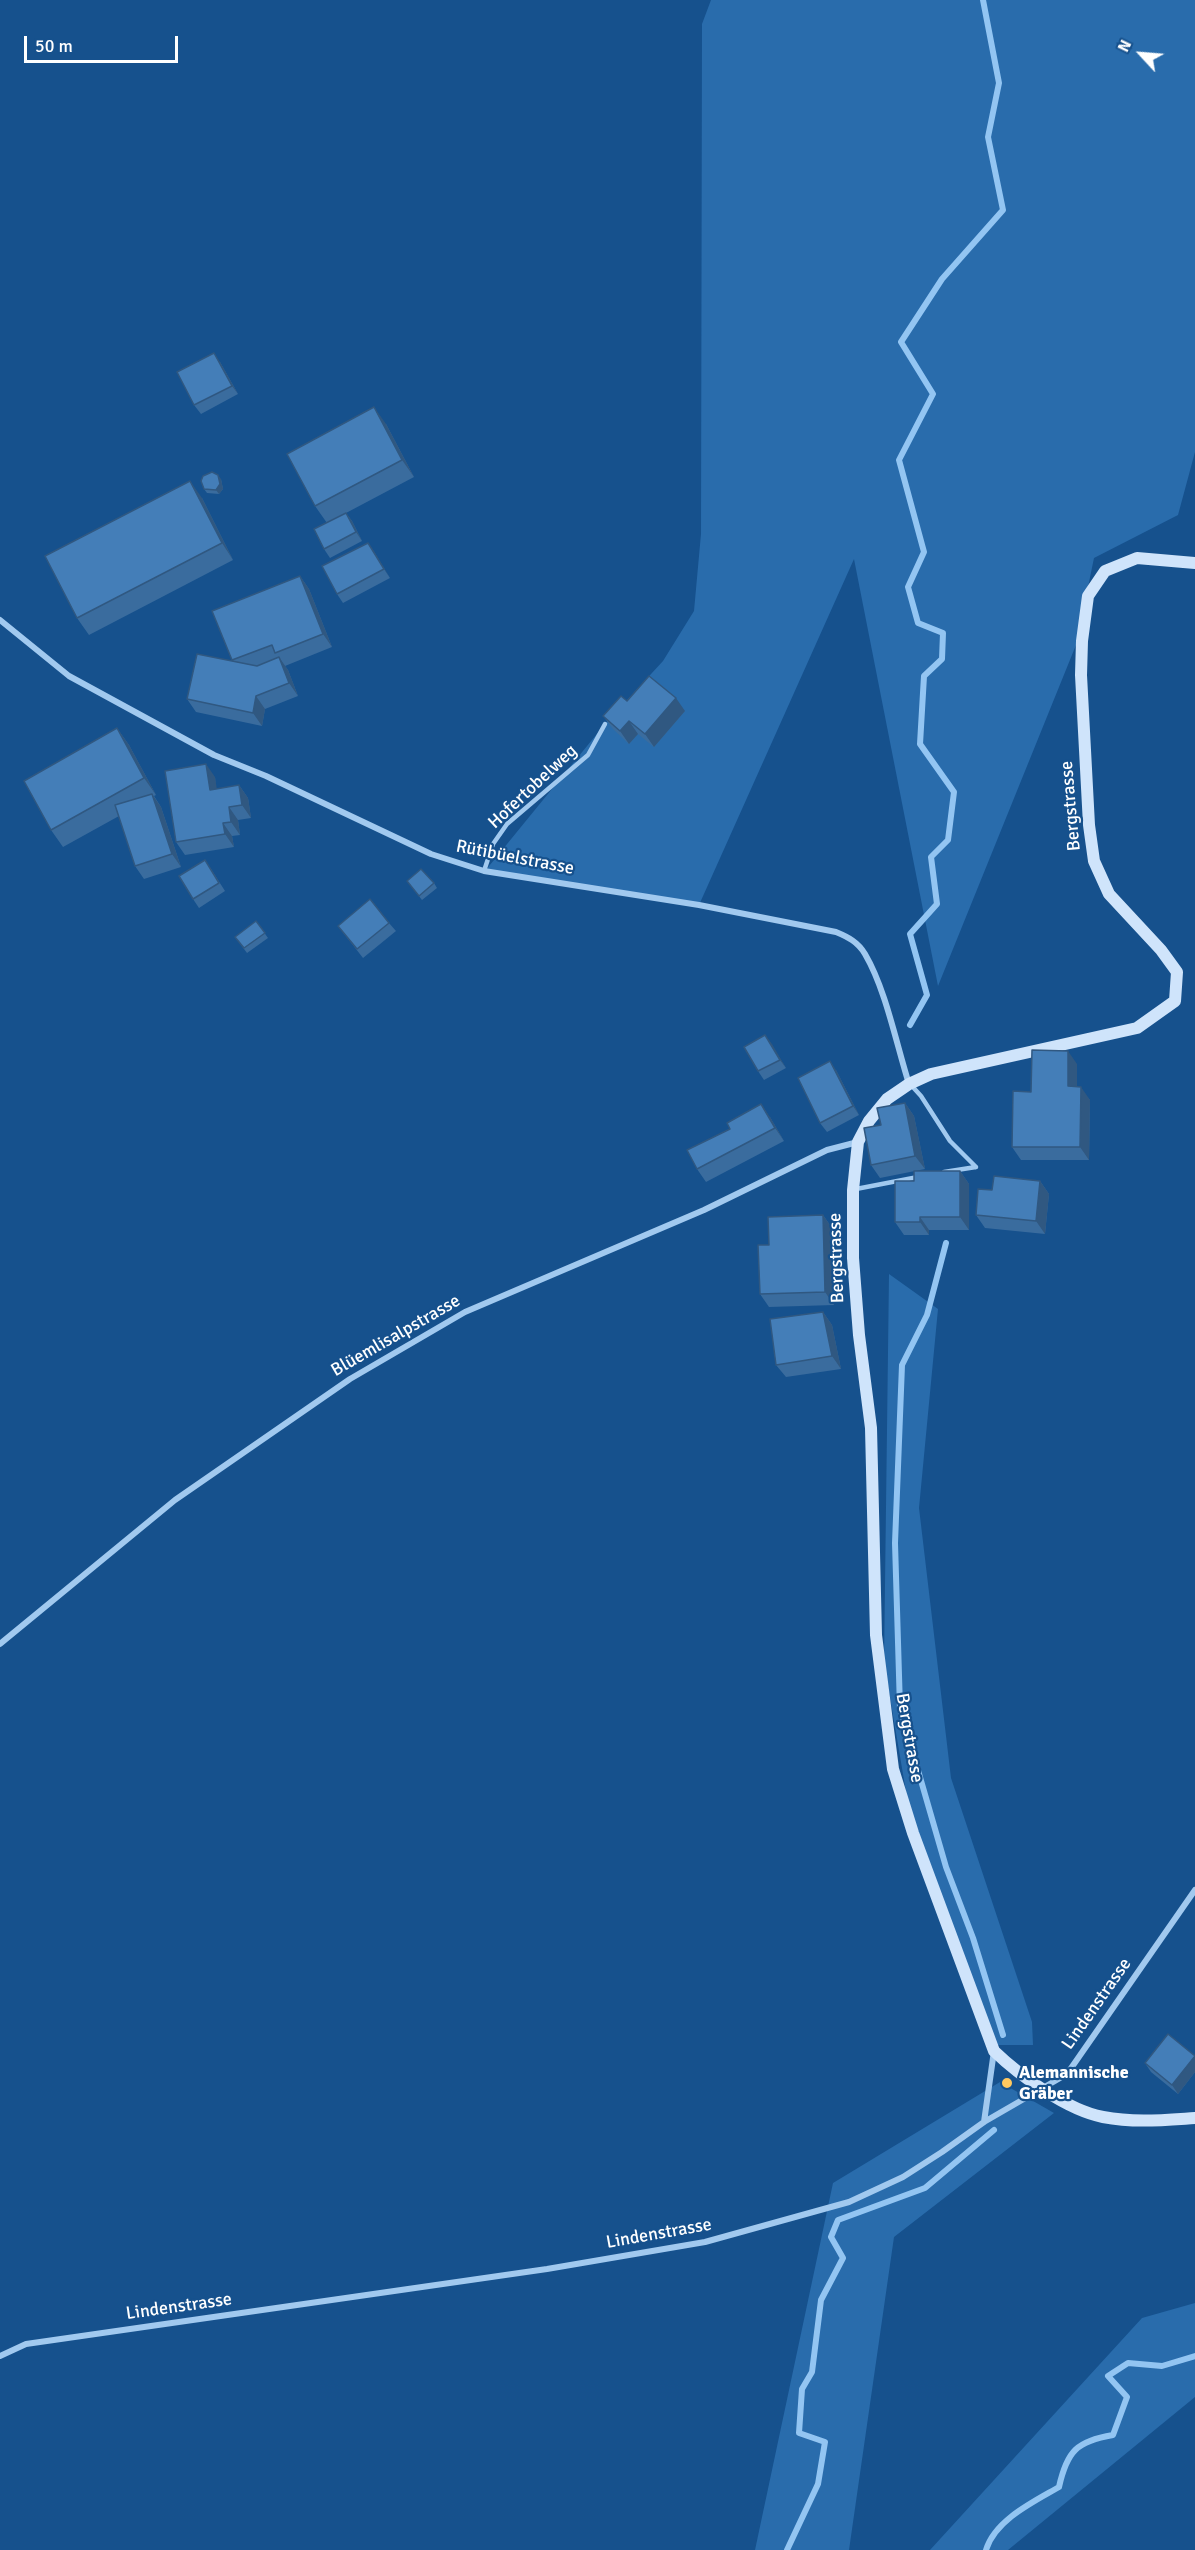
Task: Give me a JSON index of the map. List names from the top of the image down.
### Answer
{
  "streets": {
    "street": [
      "Bergstrasse",
      "Rütibüelstrasse",
      "Blüemlisalpstrasse",
      "Lindenstrasse"
    ],
    "lane": ["Hofertobelweg"]
  },
  "crossings": [
    ["Hofertobelweg", "Rütibüelstrasse"],
    ["Bergstrasse", "Rütibüelstrasse"],
    ["Bergstrasse", "Blüemlisalpstrasse"],
    ["Bergstrasse", "Lindenstrasse"]
  ],
  "places": ["Alemannische Gräber"],
  "scale_bar": "50 m",
  "north": "top left"
}
